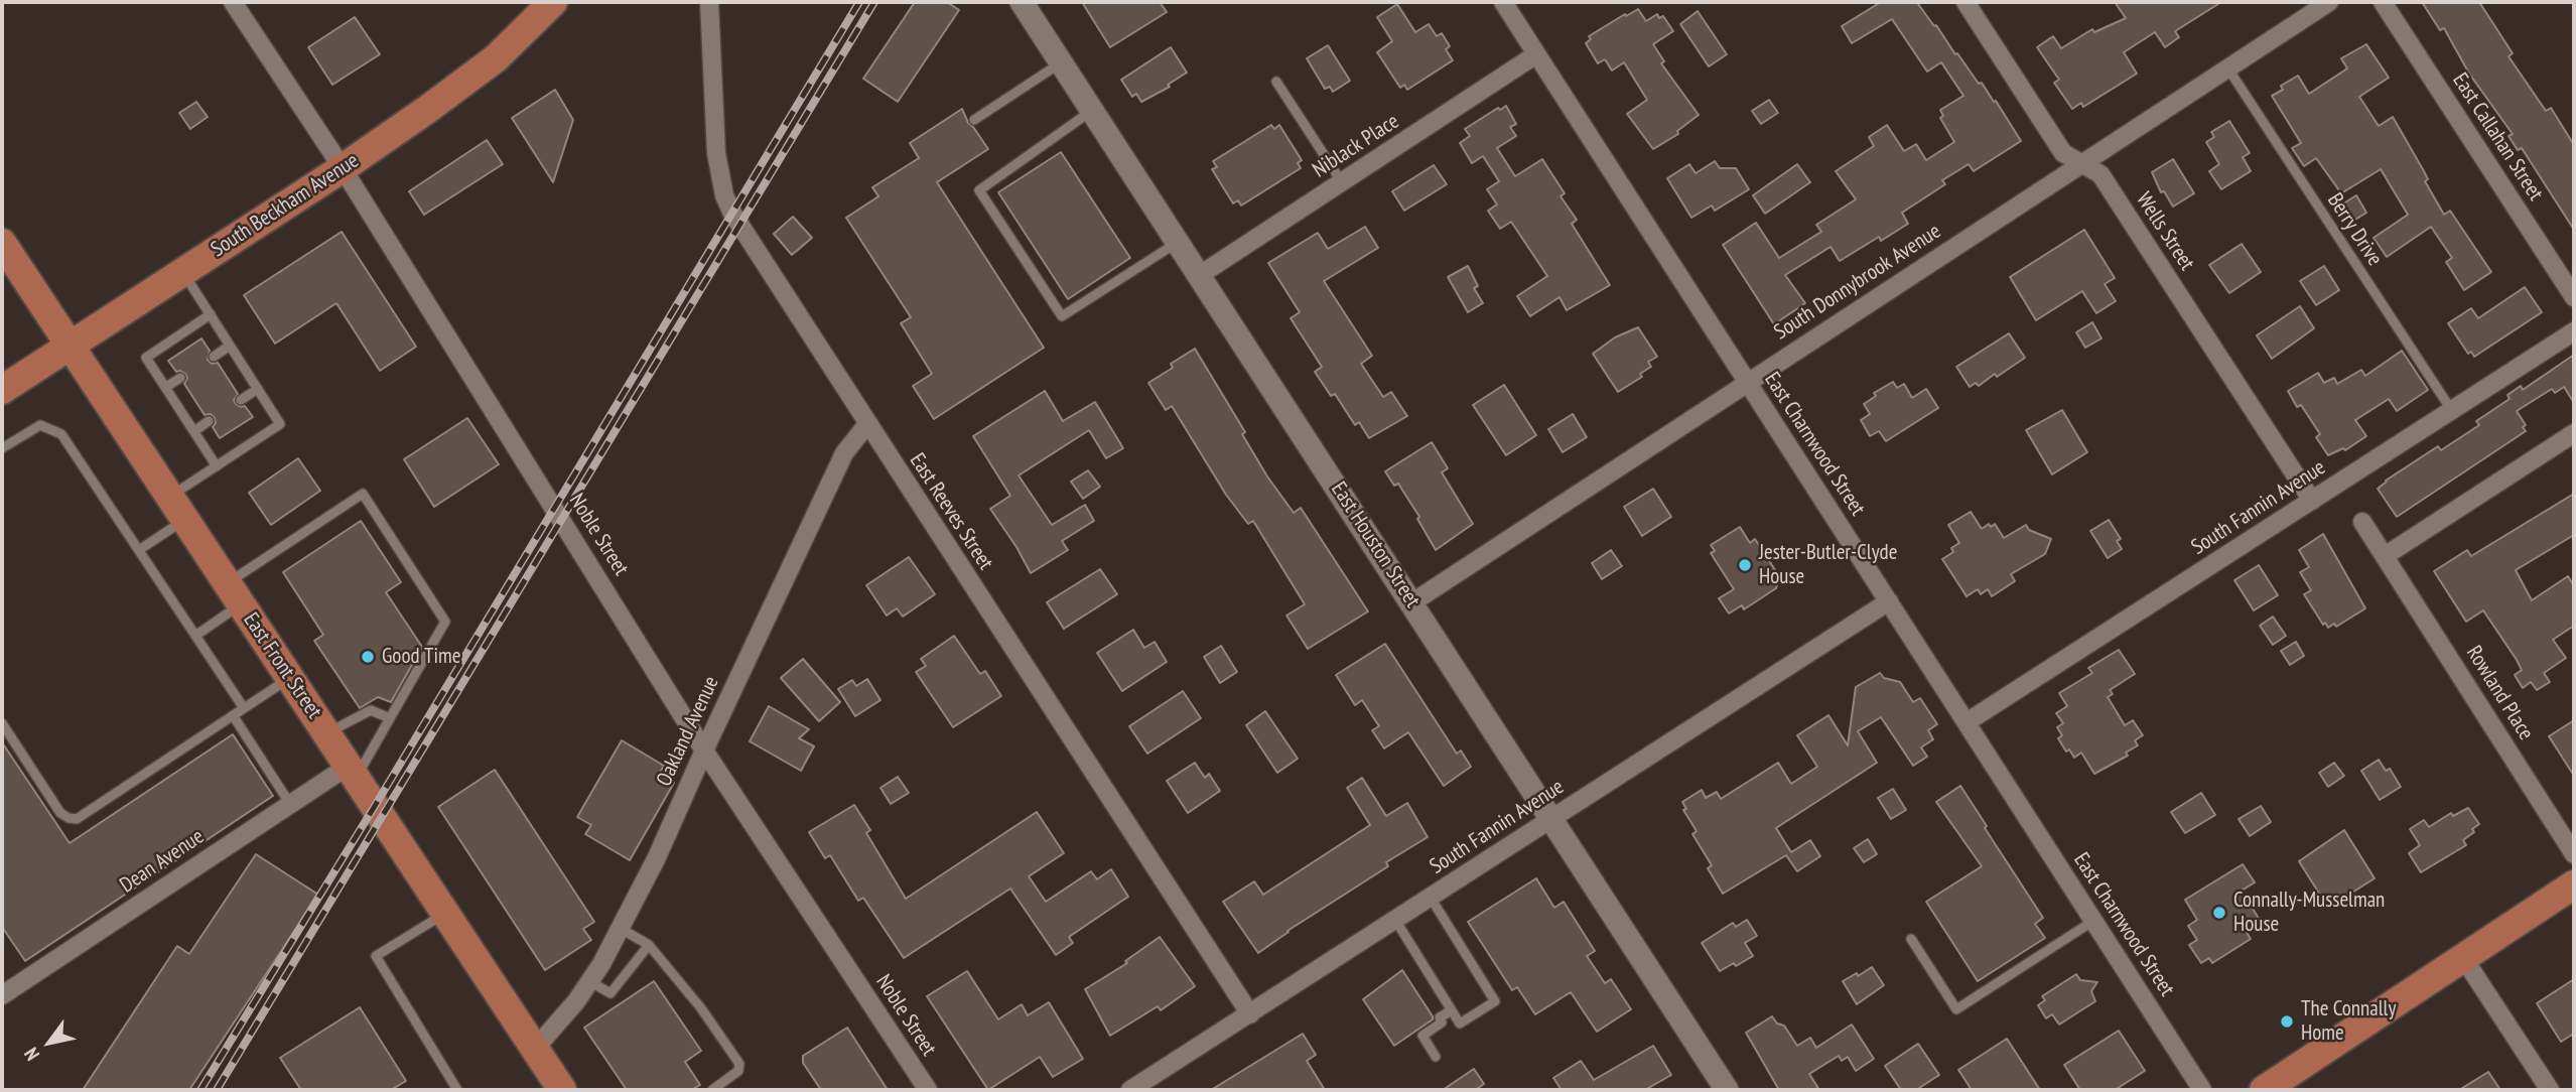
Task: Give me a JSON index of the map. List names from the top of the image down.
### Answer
{
  "streets": {
    "main road": ["South Beckham Avenue", "East Front Street"],
    "street": [
      "East Callahan Street",
      "Niblack Place",
      "Wells Street",
      "South Donnybrook Avenue",
      "East Charnwood Street",
      "South Fannin Avenue",
      "East Reeves Street",
      "Noble Street",
      "East Houston Street",
      "Rowland Place",
      "Oakland Avenue",
      "Dean Avenue"
    ],
    "lane": ["Berry Drive"]
  },
  "crossings": [
    ["Niblack Place", "East Charnwood Street"],
    ["Niblack Place", "East Houston Street"],
    ["South Beckham Avenue", "Noble Street"],
    ["South Beckham Avenue", "East Front Street"],
    ["Berry Drive", "South Donnybrook Avenue"],
    ["Berry Drive", "South Fannin Avenue"],
    ["Wells Street", "South Donnybrook Avenue"],
    ["Wells Street", "South Fannin Avenue"],
    ["South Donnybrook Avenue", "East Charnwood Street"],
    ["South Donnybrook Avenue", "East Houston Street"],
    ["East Charnwood Street", "South Fannin Avenue"],
    ["South Fannin Avenue", "East Reeves Street"],
    ["South Fannin Avenue", "East Houston Street"],
    ["East Reeves Street", "Oakland Avenue"],
    ["Noble Street", "Oakland Avenue"],
    ["East Front Street", "Oakland Avenue"],
    ["East Front Street", "Dean Avenue"]
  ],
  "places": [
    "Jester-Butler-Clyde House",
    "Good Time",
    "Connally-Musselman House",
    "The Connally Home"
  ],
  "north": "bottom left"
}
